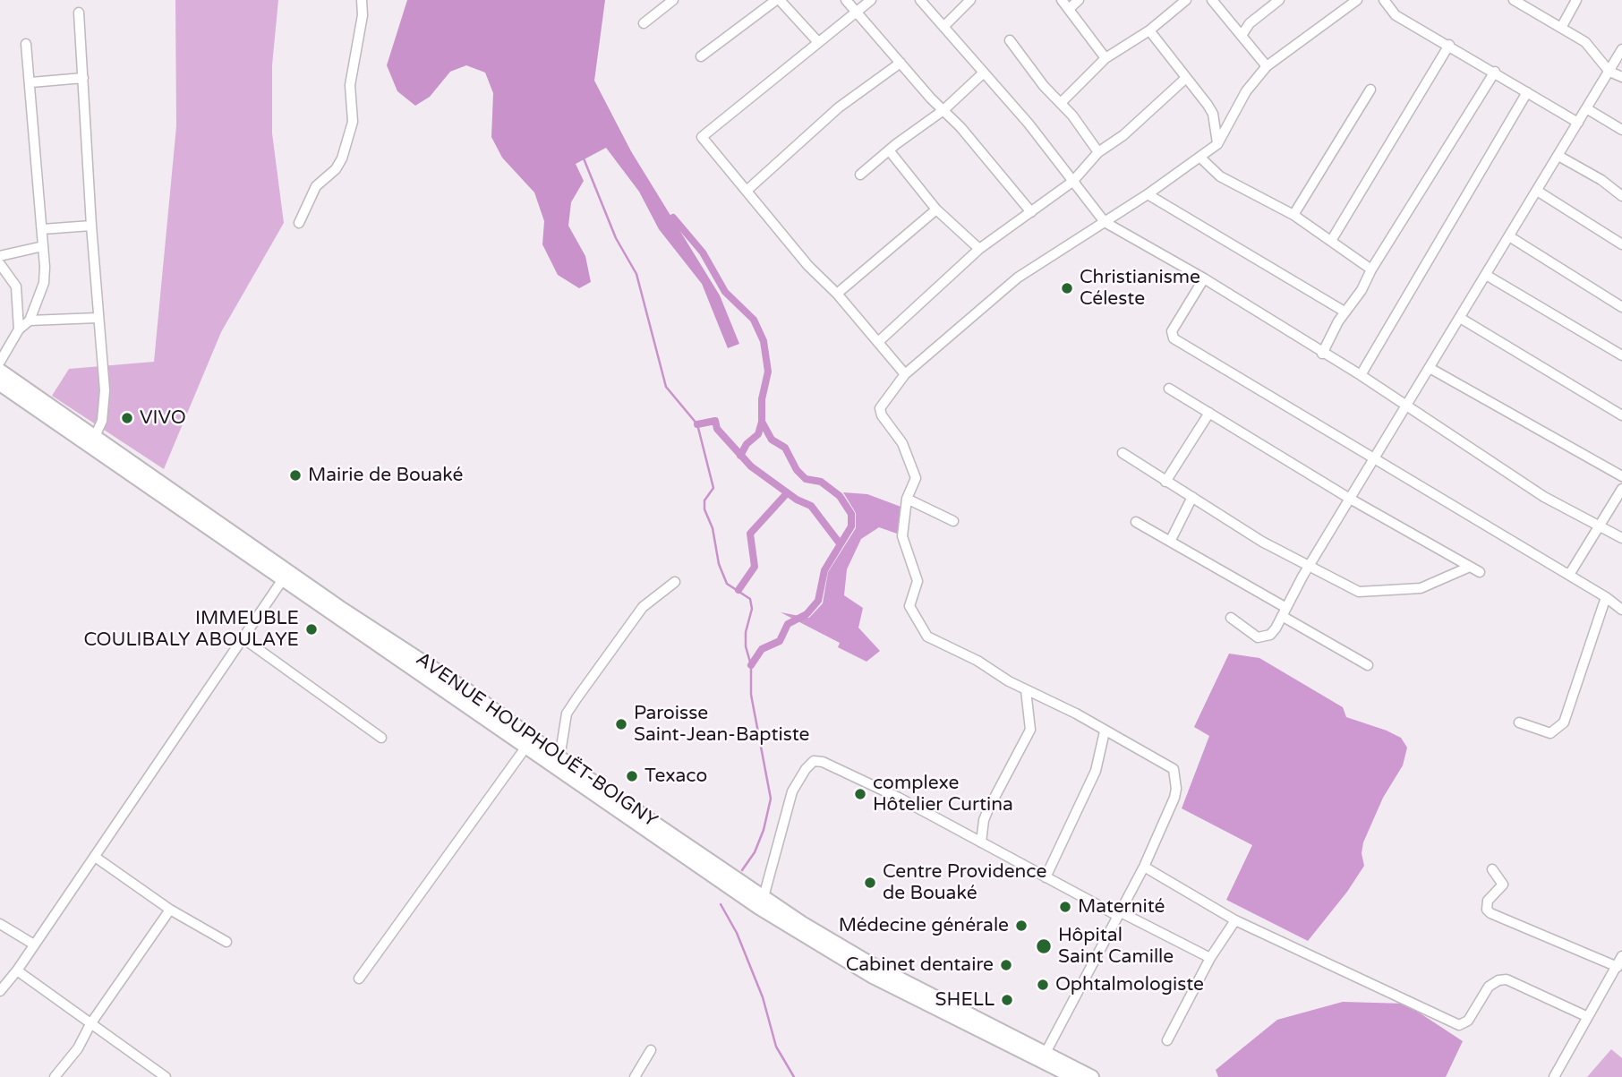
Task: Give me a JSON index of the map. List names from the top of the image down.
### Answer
{
  "streets": {
    "highway": ["AVENUE HOUPHOUËT-BOIGNY"]
  },
  "places": [
    "Christianisme Céleste",
    "VIVO",
    "Mairie de Bouaké",
    "IMMEUBLE COULIBALY ABOULAYE",
    "Paroisse Saint-Jean-Baptiste",
    "Texaco",
    "complexe Hôtelier Curtina",
    "Centre Providence de Bouaké",
    "Maternité",
    "Médecine générale",
    "Hôpital Saint Camille",
    "Cabinet dentaire",
    "Ophtalmologiste",
    "SHELL"
  ]
}
